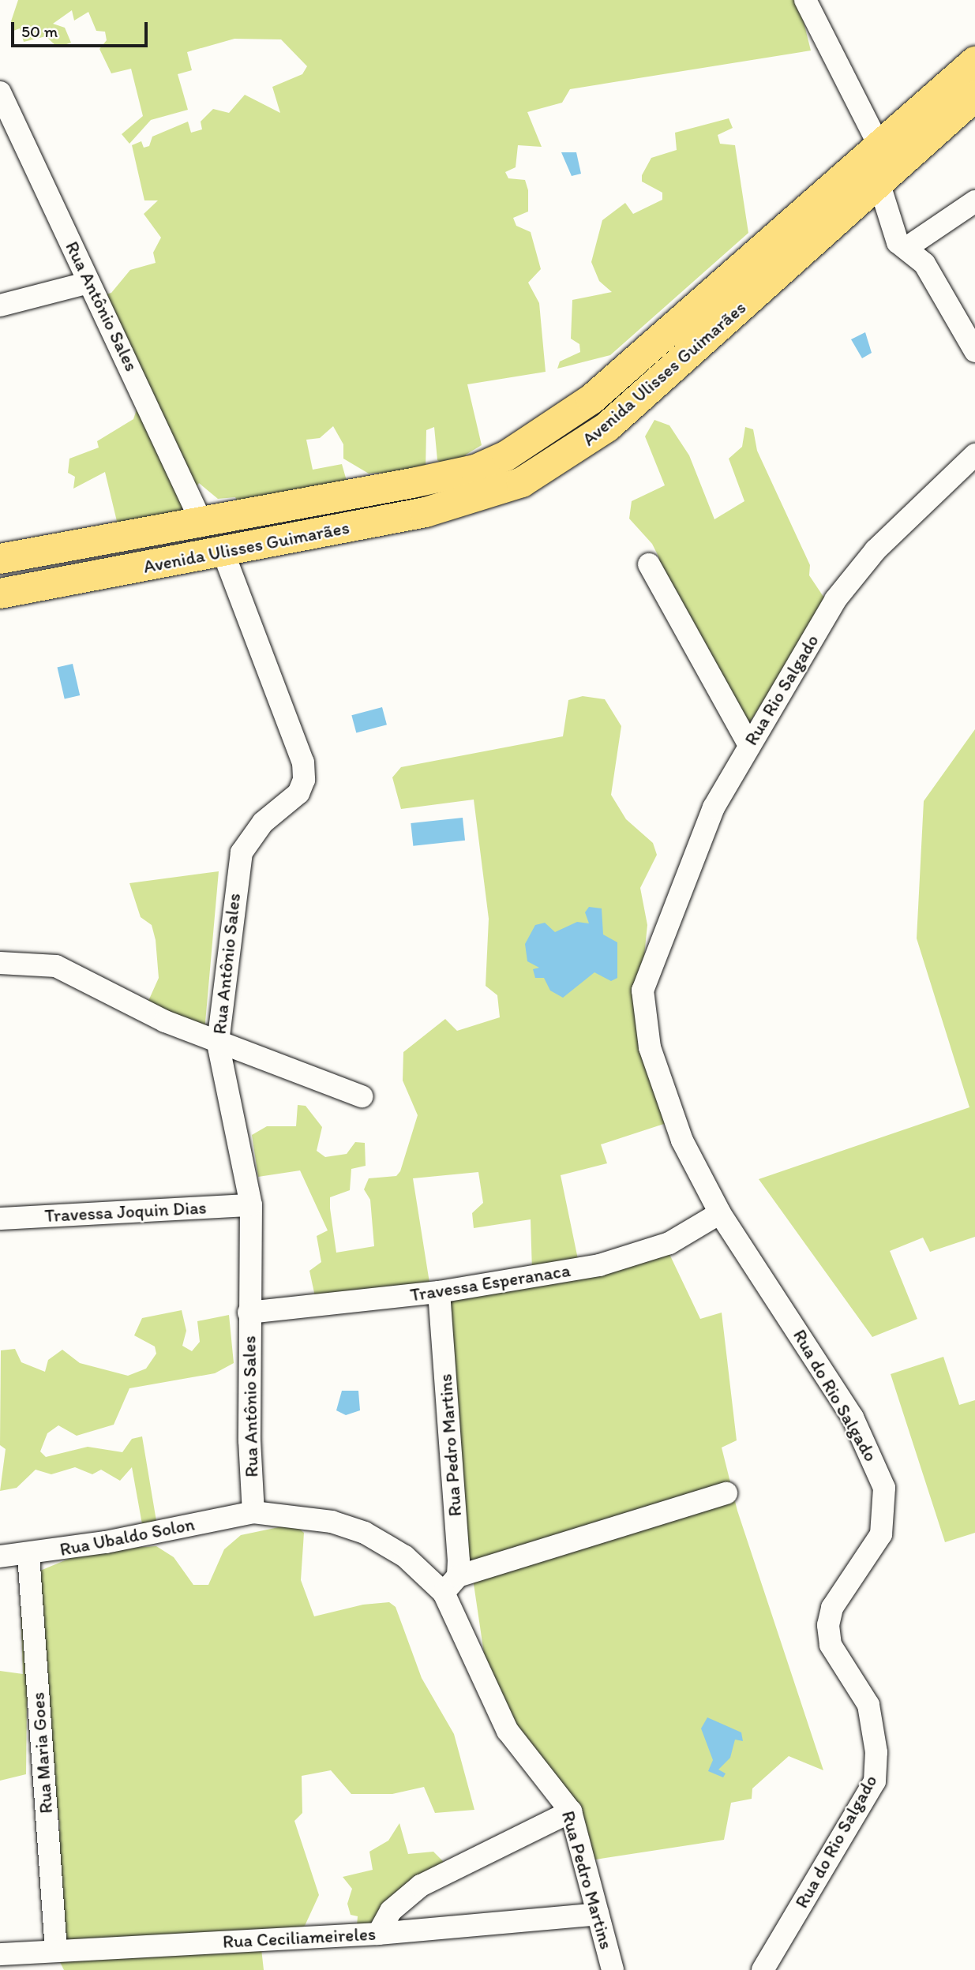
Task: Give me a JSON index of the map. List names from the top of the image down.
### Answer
{
  "streets": {
    "main road": ["Avenida Ulisses Guimarães"],
    "street": [
      "Rua Antônio Sales",
      "Rua Rio Salgado",
      "Travessa Joquin Dias",
      "Travessa Esperanaca",
      "Rua do Rio Salgado",
      "Rua Pedro Martins",
      "Rua Ubaldo Solon",
      "Rua Maria Goes",
      "Rua Ceciliameireles"
    ]
  },
  "crossings": [
    ["Rua Antônio Sales", "Avenida Ulisses Guimarães"],
    ["Rua Antônio Sales", "Travessa Joquin Dias"],
    ["Rua Antônio Sales", "Travessa Esperanaca"],
    ["Rua Antônio Sales", "Rua Pedro Martins"],
    ["Rua Antônio Sales", "Rua Ubaldo Solon"],
    ["Rua Rio Salgado", "Rua do Rio Salgado"],
    ["Travessa Esperanaca", "Rua do Rio Salgado"],
    ["Travessa Esperanaca", "Rua Pedro Martins"],
    ["Rua Pedro Martins", "Rua Ubaldo Solon"],
    ["Rua Pedro Martins", "Rua Ceciliameireles"],
    ["Rua Ubaldo Solon", "Rua Maria Goes"],
    ["Rua Maria Goes", "Rua Ceciliameireles"]
  ],
  "scale_bar": "50 m"
}
